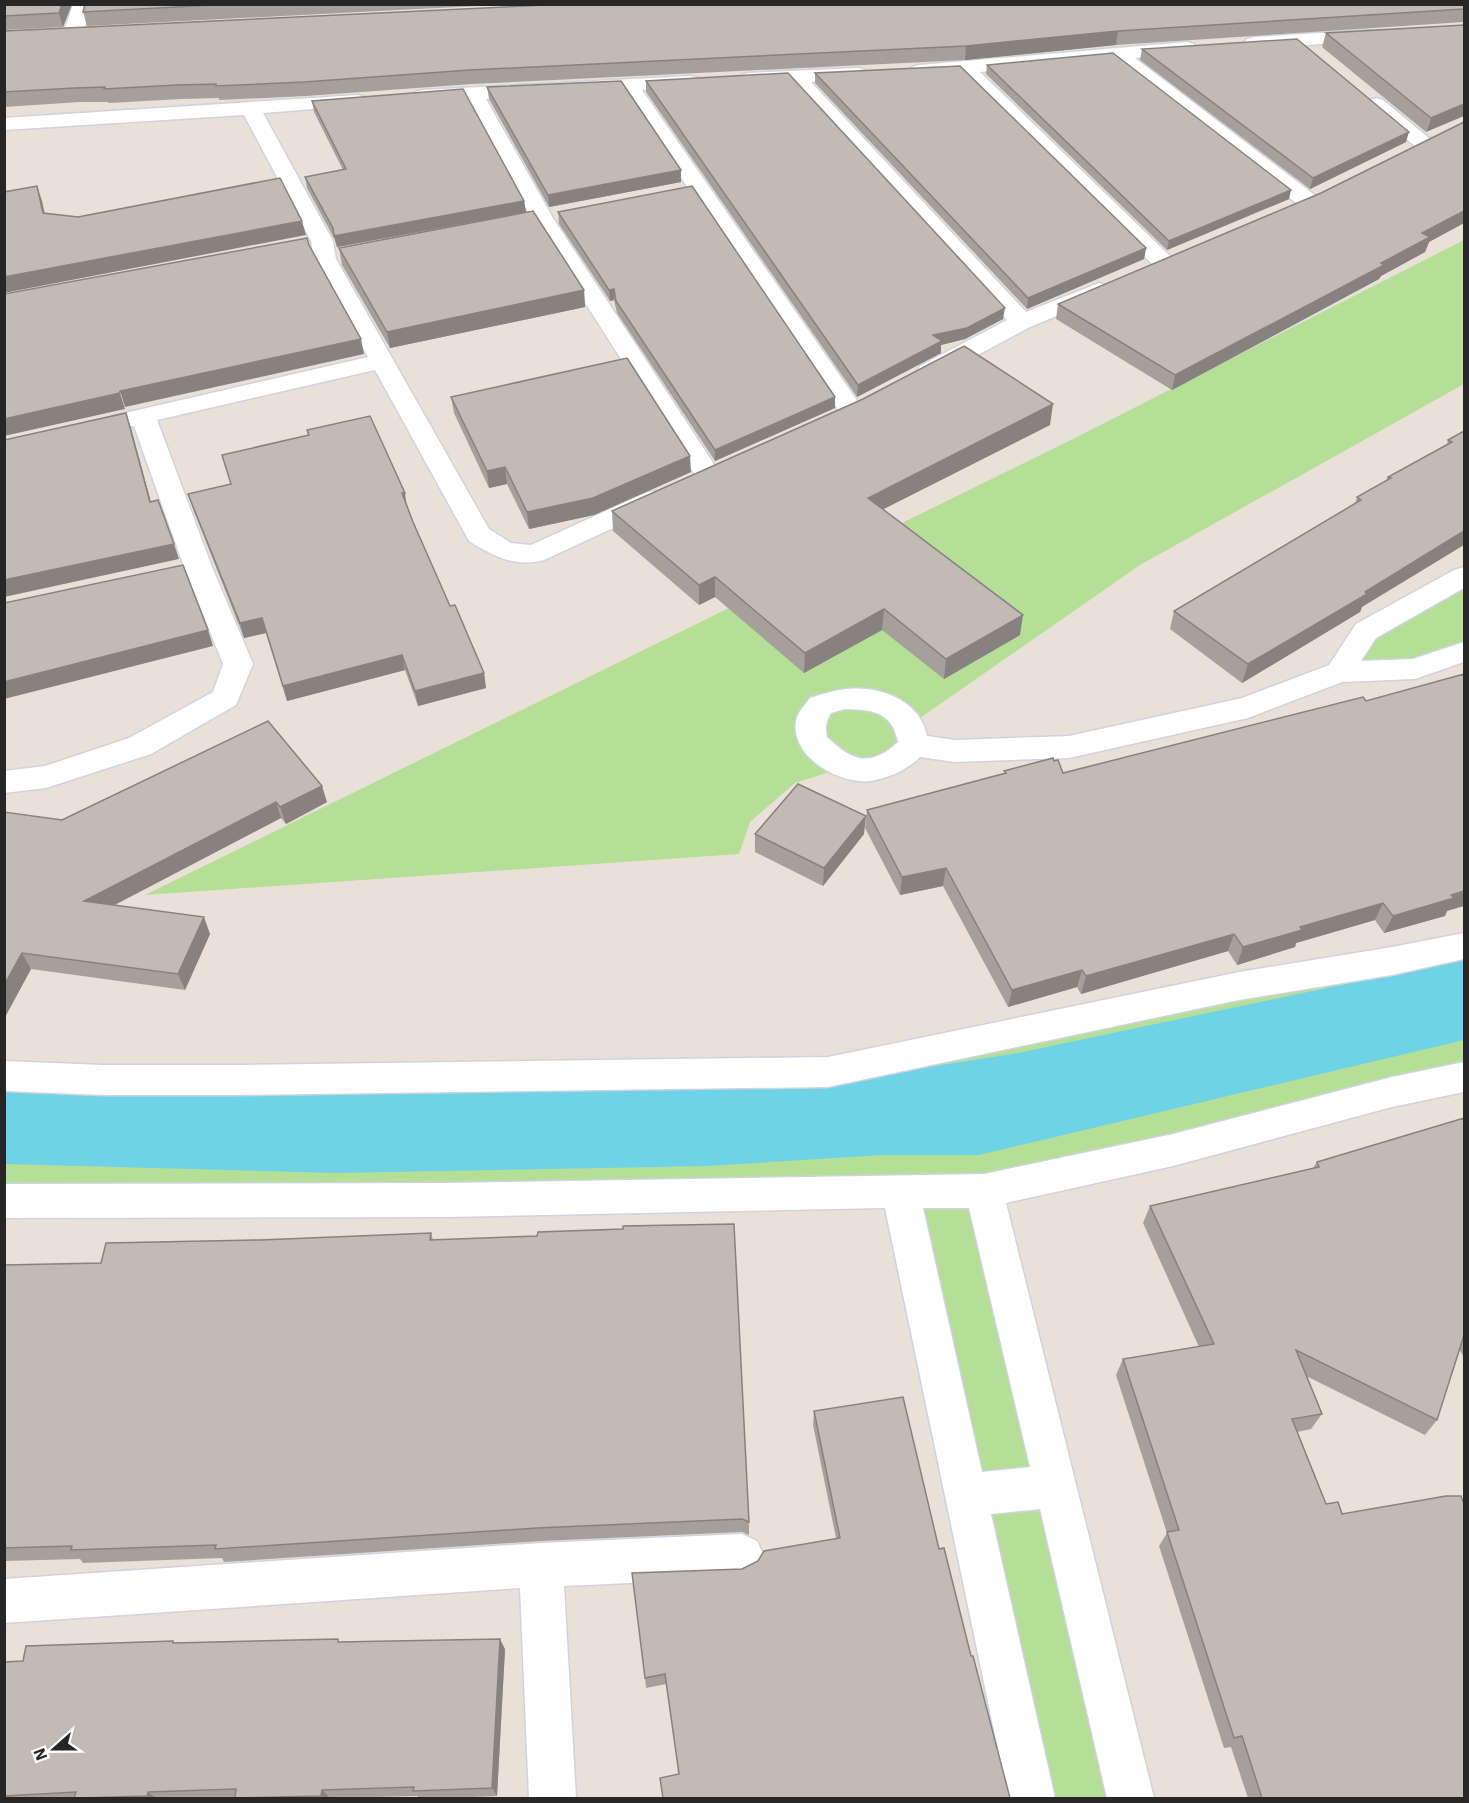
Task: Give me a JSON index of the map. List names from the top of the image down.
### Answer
{
  "north": "left"
}
